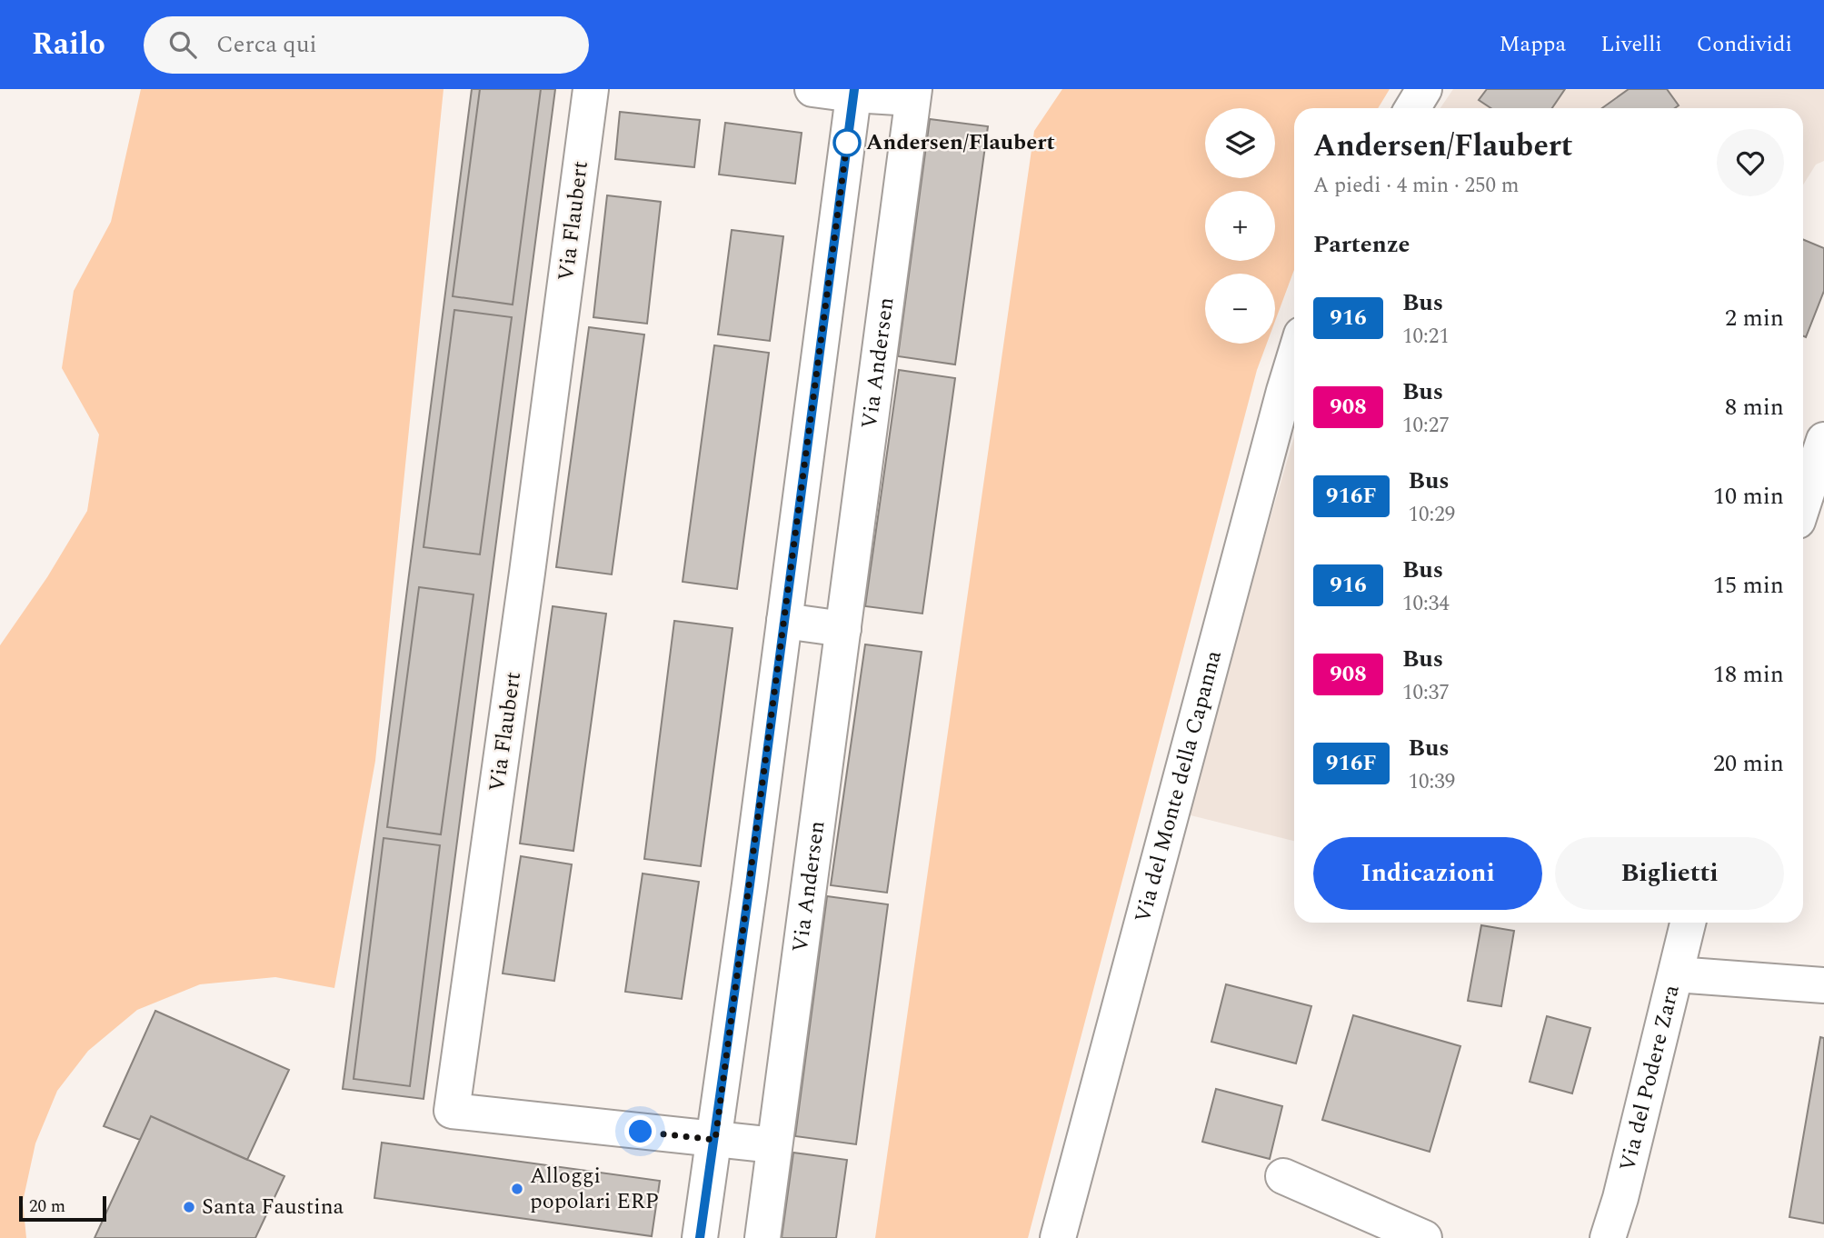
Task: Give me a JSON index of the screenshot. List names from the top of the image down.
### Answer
{
  "streets": {
    "street": [
      "Via Flaubert",
      "Via Andersen",
      "Via del Monte della Capanna",
      "Via del Podere Zara"
    ]
  },
  "places": ["Andersen/Flaubert", "Alloggi popolari ERP", "Santa Faustina"],
  "lines": ["bus line 916"],
  "scale_bar": "20 m",
  "page": {
    "header": "Railo",
    "search": "Cerca qui",
    "nav": ["Mappa", "Livelli", "Condividi"],
    "map_buttons": ["+", "−"],
    "heading": [
      ["Andersen/Flaubert", "A piedi · 4 min · 250 m"],
      "Partenze"
    ],
    "list": [
      {
        "mark": "916",
        "name": "Bus",
        "note": "10:21",
        "value": "2 min"
      },
      {
        "mark": "908",
        "name": "Bus",
        "note": "10:27",
        "value": "8 min"
      },
      {
        "mark": "916F",
        "name": "Bus",
        "note": "10:29",
        "value": "10 min"
      },
      {
        "mark": "916",
        "name": "Bus",
        "note": "10:34",
        "value": "15 min"
      },
      {
        "mark": "908",
        "name": "Bus",
        "note": "10:37",
        "value": "18 min"
      },
      {
        "mark": "916F",
        "name": "Bus",
        "note": "10:39",
        "value": "20 min"
      }
    ],
    "buttons": ["Indicazioni", "Biglietti"],
    "scale": "20 m"
  }
}
